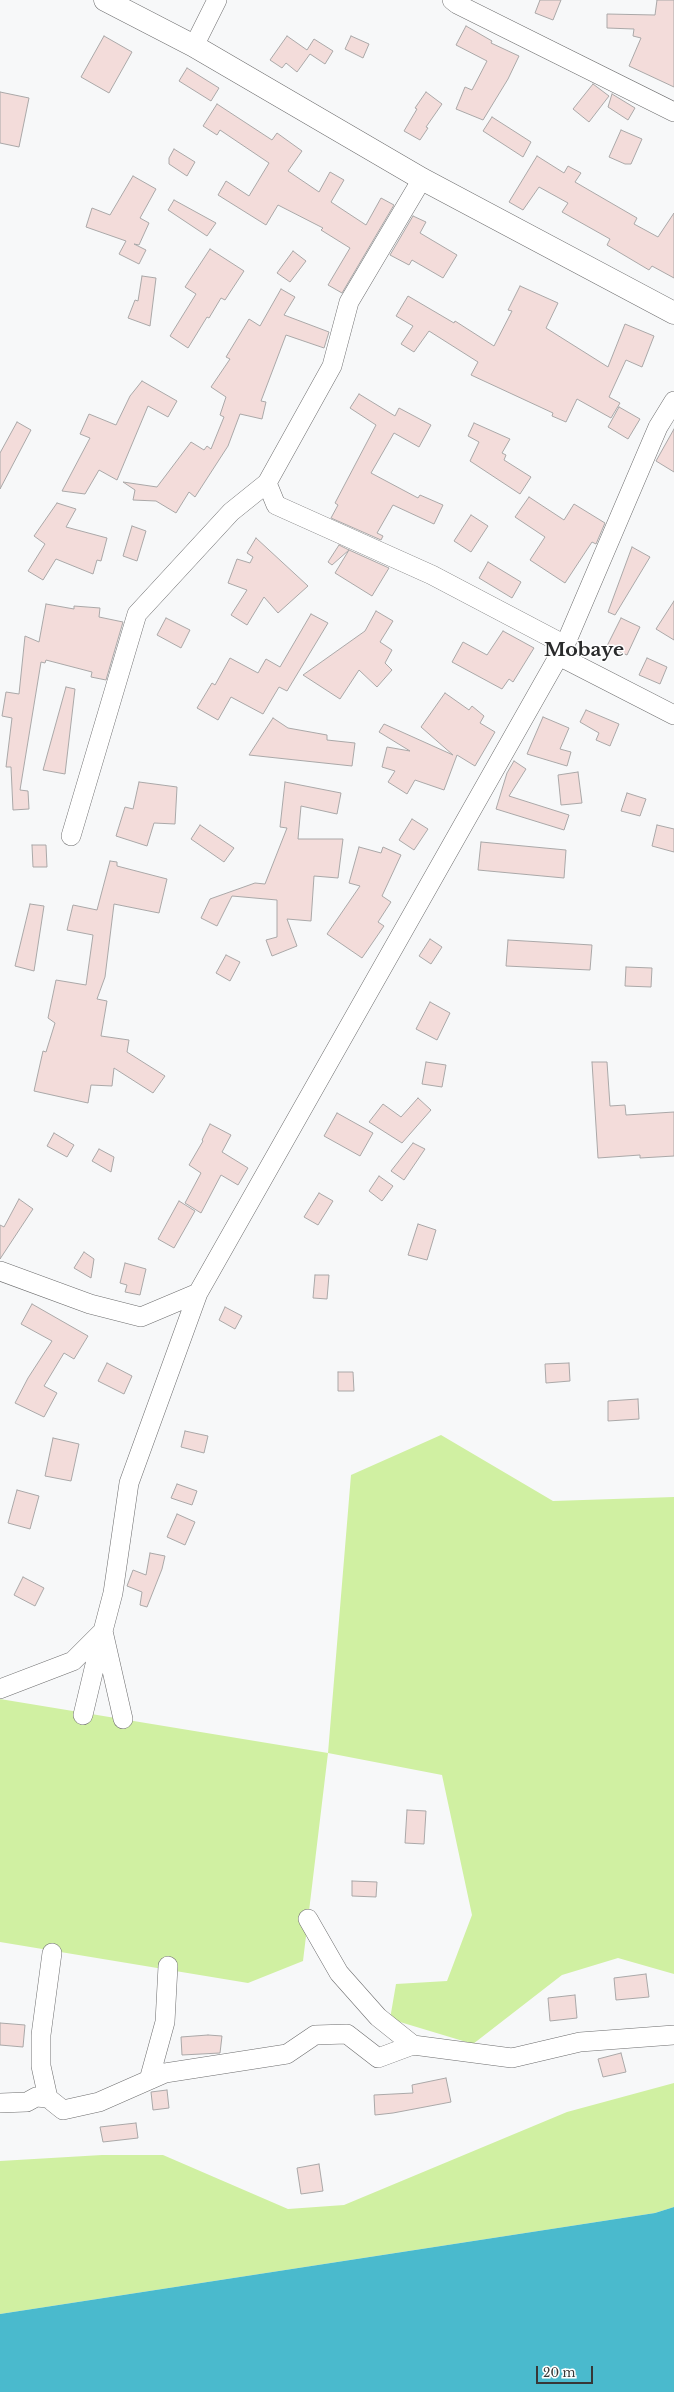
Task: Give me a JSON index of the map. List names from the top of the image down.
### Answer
{
  "districts": ["Mobaye"],
  "scale_bar": "20 m"
}
